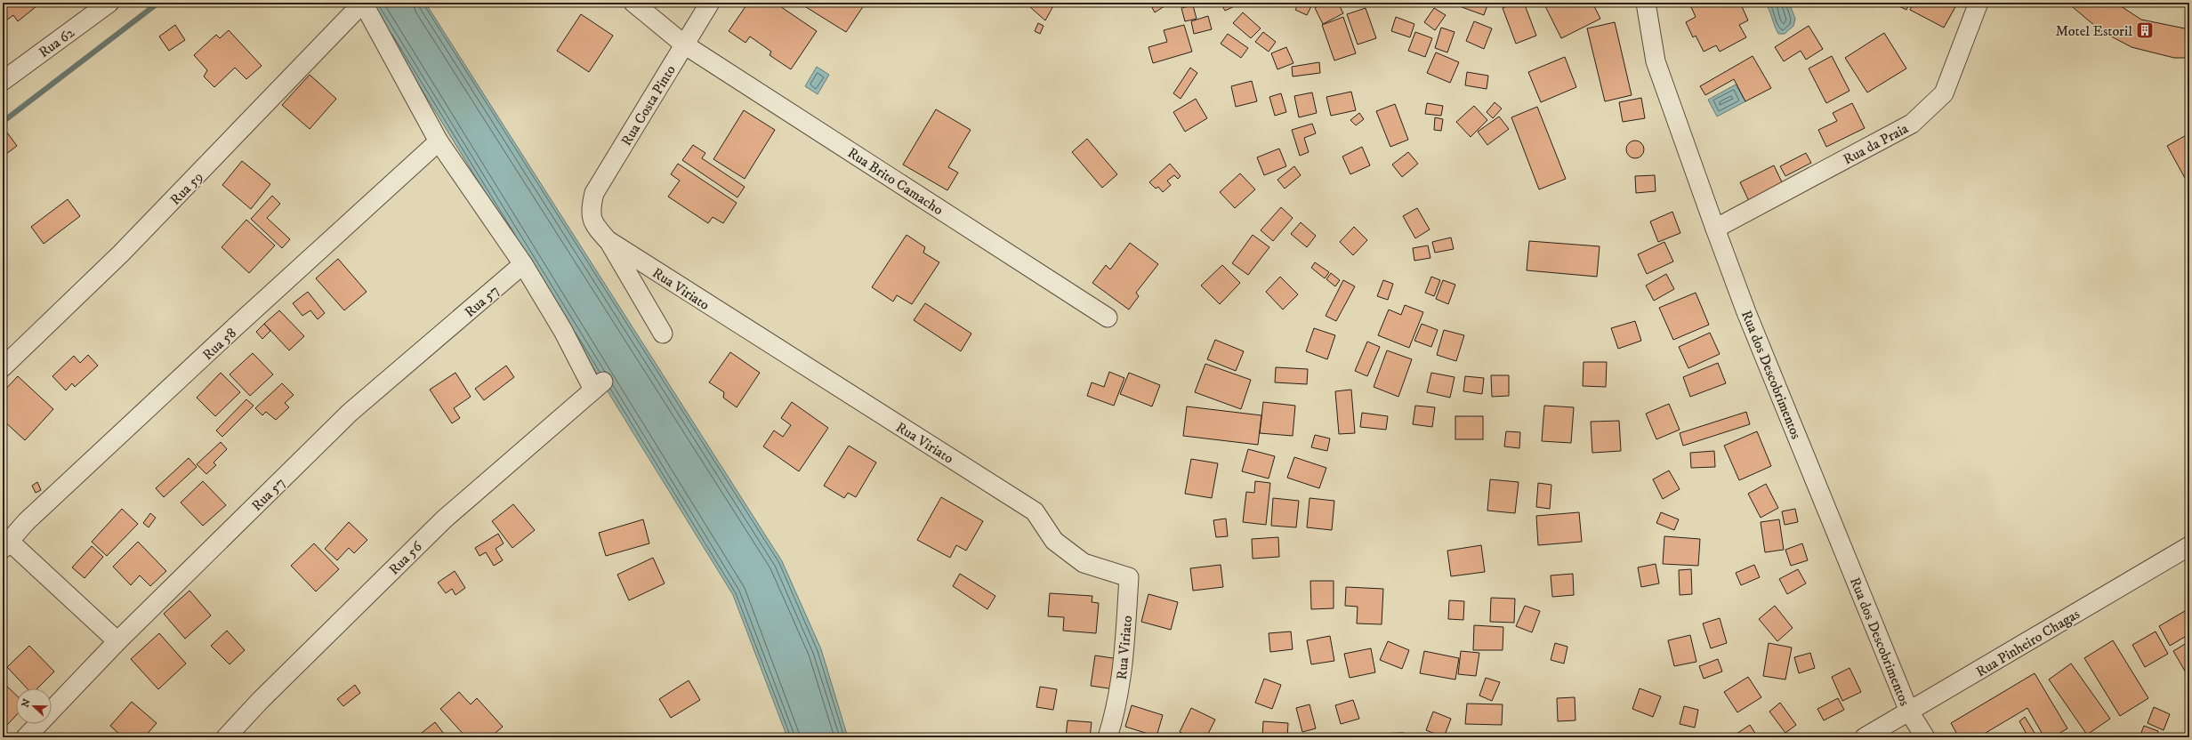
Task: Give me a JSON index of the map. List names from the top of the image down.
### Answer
{
  "streets": {
    "street": [
      "Rua 62",
      "Rua Costa Pinto",
      "Rua da Praia",
      "Rua Brito Camacho",
      "Rua 59",
      "Rua Viriato",
      "Rua 57",
      "Rua 58",
      "Rua dos Descobrimentos",
      "Rua 56",
      "Rua Pinheiro Chagas"
    ]
  },
  "crossings": [
    ["Rua Costa Pinto", "Rua Brito Camacho"],
    ["Rua Costa Pinto", "Rua Viriato"],
    ["Rua da Praia", "Rua dos Descobrimentos"],
    ["Rua 57", "Rua 56"],
    ["Rua dos Descobrimentos", "Rua Pinheiro Chagas"]
  ],
  "places": {
    "building": ["Motel Estoril"]
  },
  "north": "left"
}
